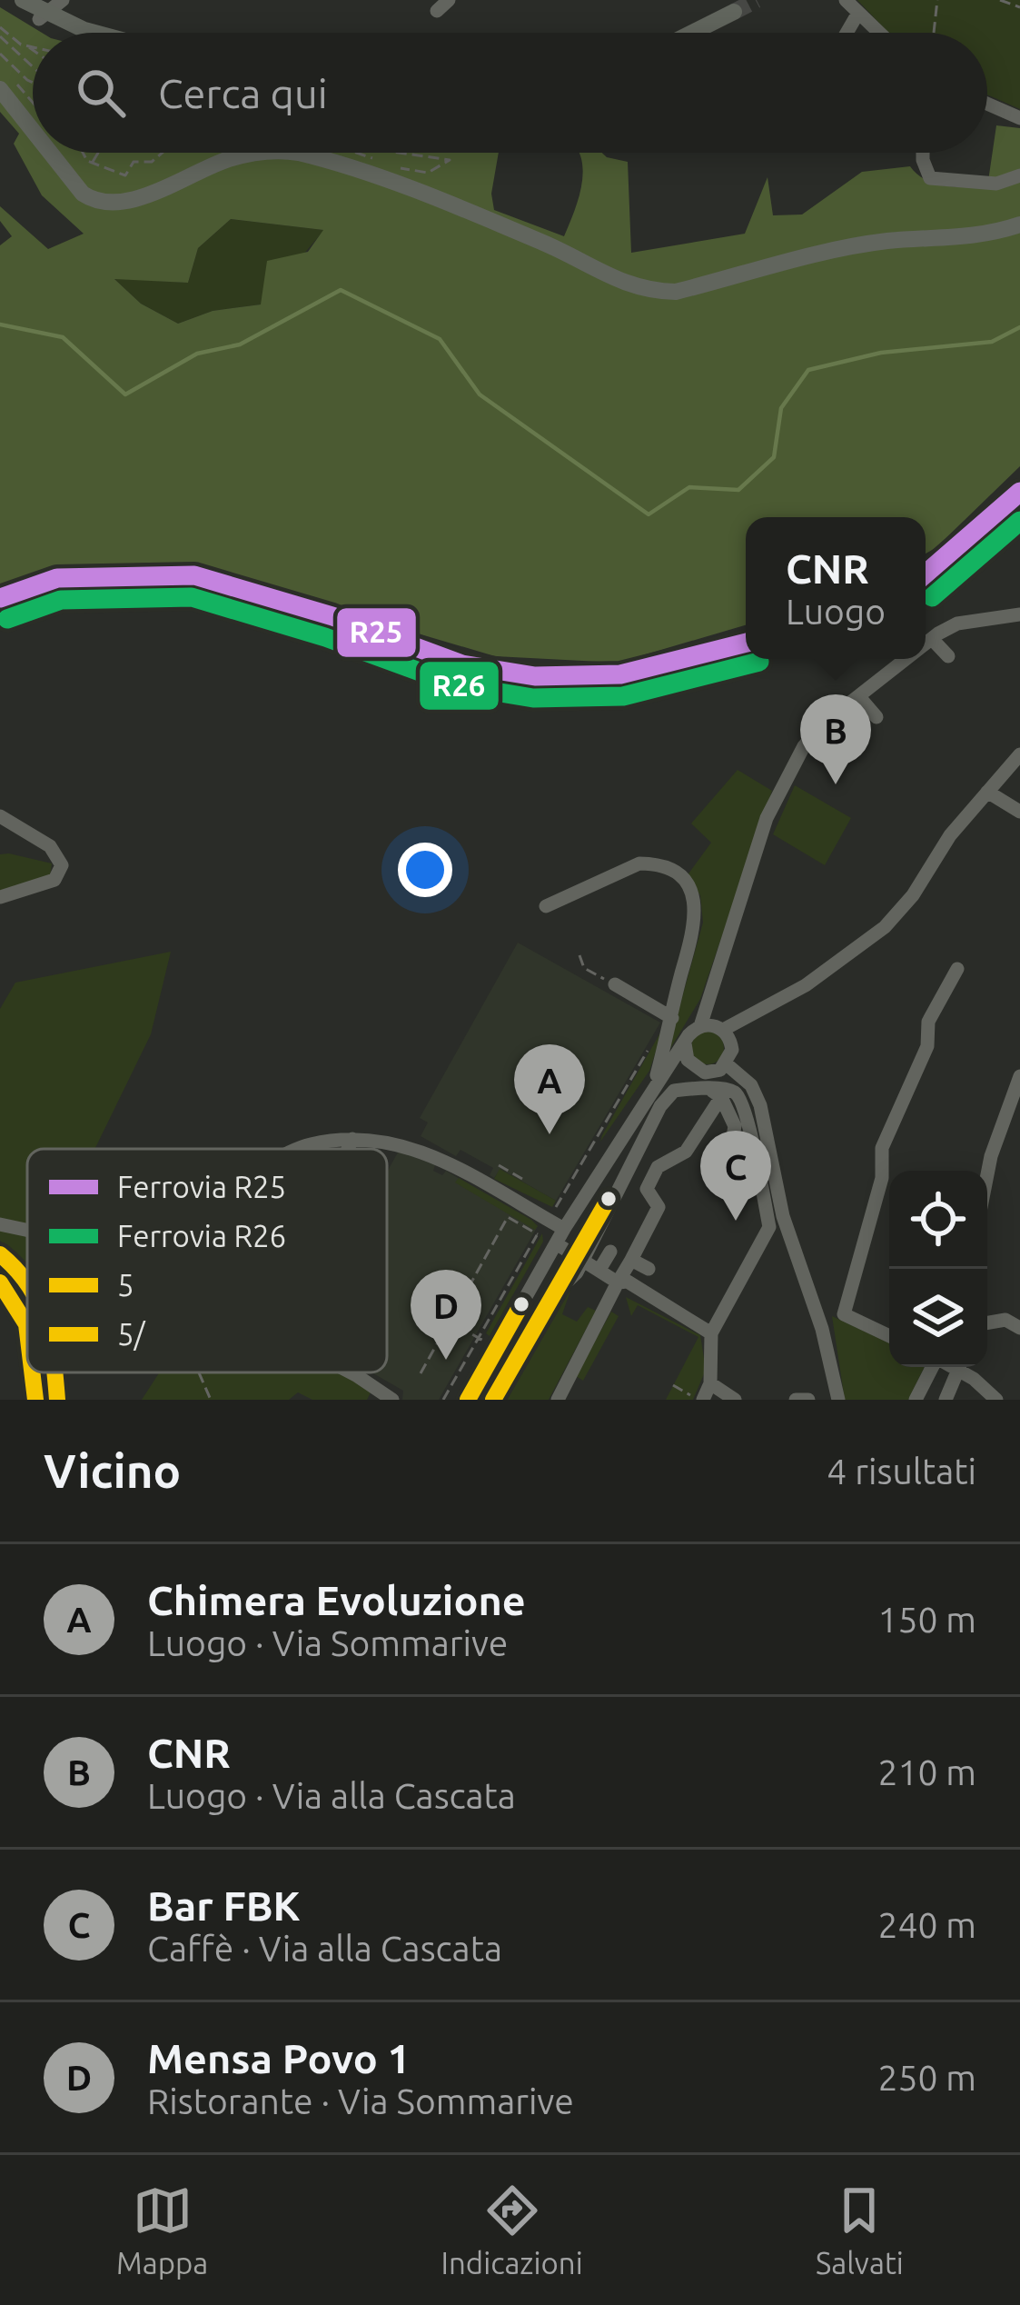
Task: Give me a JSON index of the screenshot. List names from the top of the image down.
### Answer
{
  "lines": [
    "rail line R25",
    "rail line R26",
    "transit line 5/",
    "transit line 5"
  ],
  "legend": [
    "Ferrovia R25",
    "Ferrovia R26",
    "5",
    "5/"
  ],
  "page": {
    "search": "Cerca qui",
    "popup": ["CNR", "Luogo"],
    "pins": [
      "B",
      "A",
      "C",
      "D"
    ],
    "heading": ["Vicino", "4 risultati"],
    "list": [
      {
        "mark": "A",
        "name": "Chimera Evoluzione",
        "note": "Luogo · Via Sommarive",
        "value": "150 m"
      },
      {
        "mark": "B",
        "name": "CNR",
        "note": "Luogo · Via alla Cascata",
        "value": "210 m"
      },
      {
        "mark": "C",
        "name": "Bar FBK",
        "note": "Caffè · Via alla Cascata",
        "value": "240 m"
      },
      {
        "mark": "D",
        "name": "Mensa Povo 1",
        "note": "Ristorante · Via Sommarive",
        "value": "250 m"
      }
    ],
    "nav": ["Mappa", "Indicazioni", "Salvati"]
  }
}
